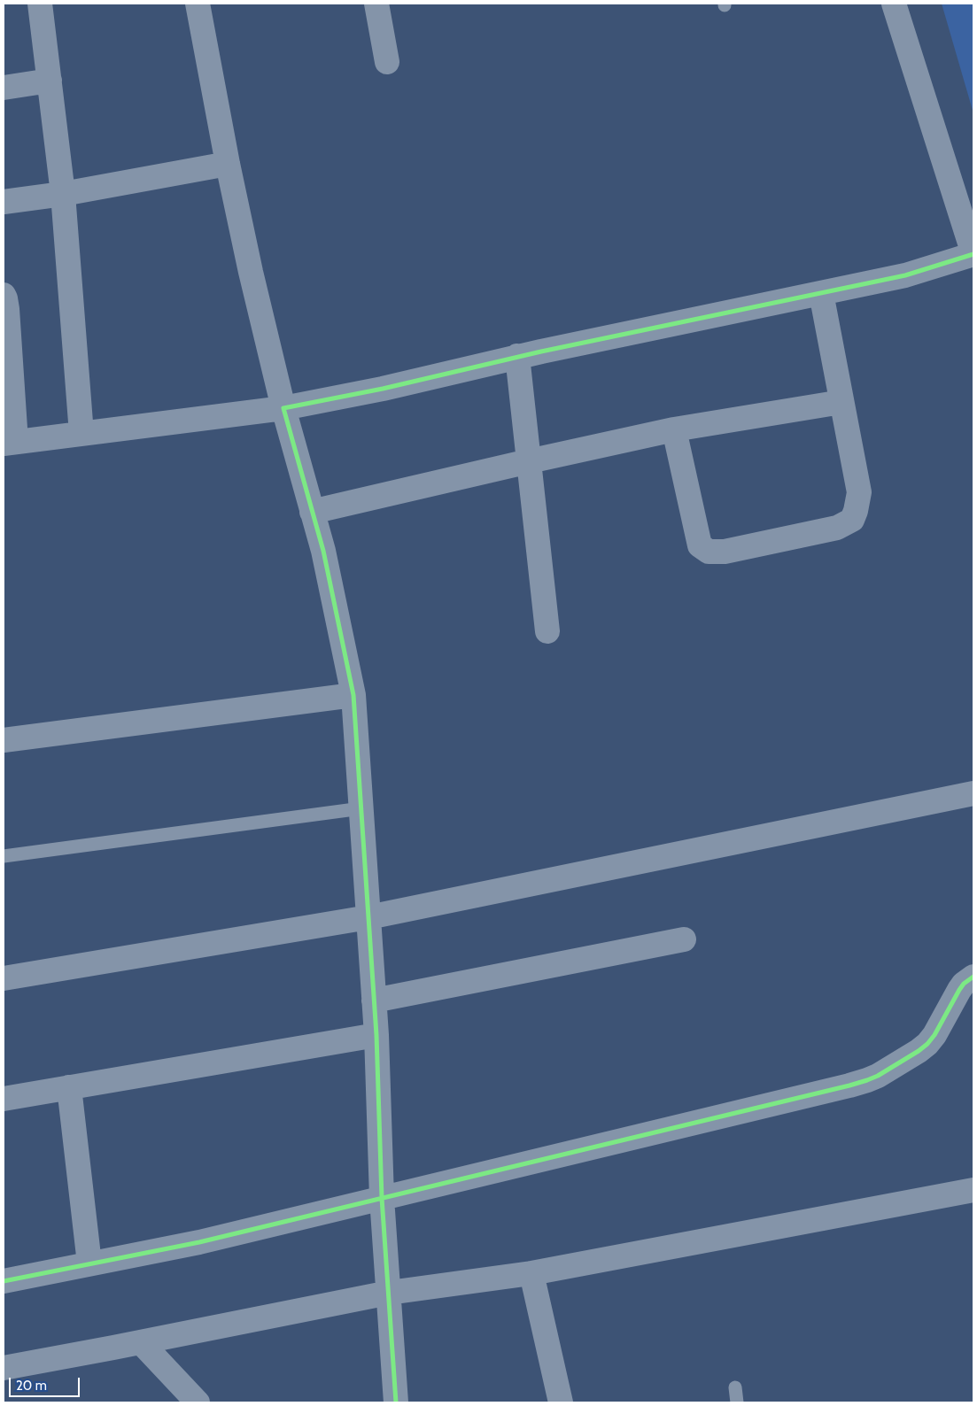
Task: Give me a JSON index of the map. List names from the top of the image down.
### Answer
{
  "scale_bar": "20 m"
}
